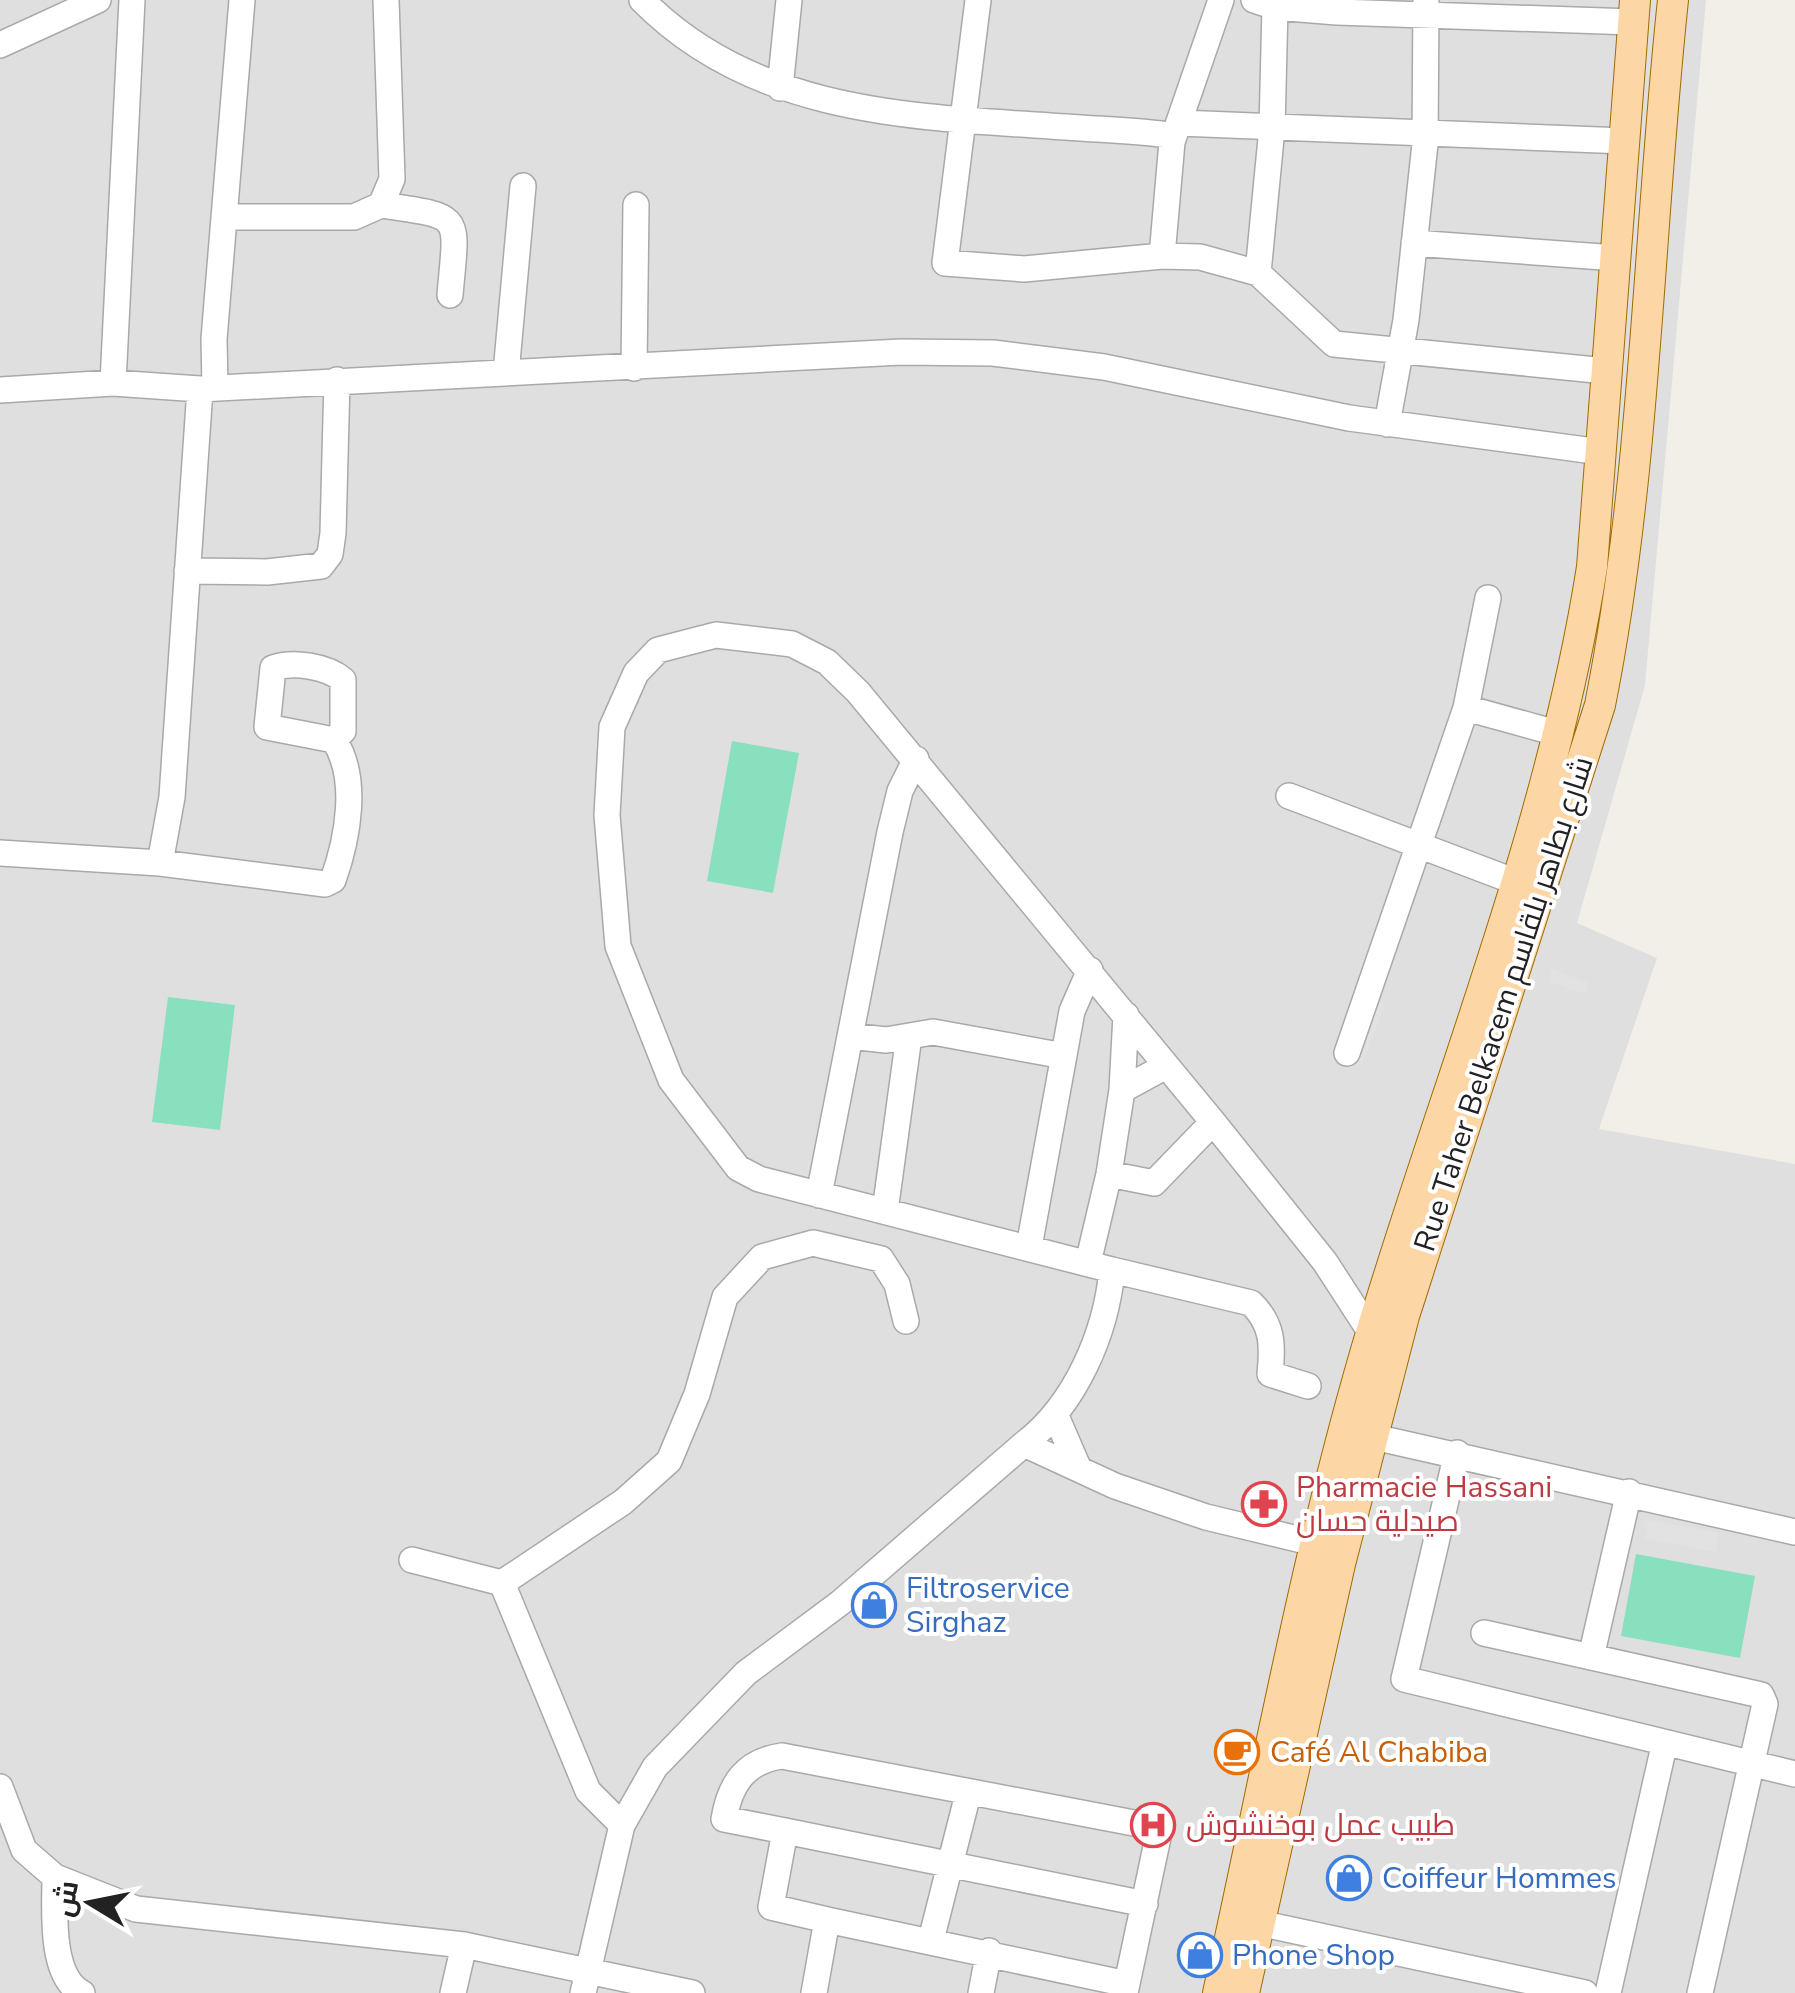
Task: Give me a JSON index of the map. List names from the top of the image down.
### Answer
{
  "streets": {
    "main road": ["Rue Taher Belkacem شارع بطاهر بلقاسم"]
  },
  "places": {
    "pharmacy": ["Pharmacie Hassani صيدلية حسان"],
    "shop": ["Filtroservice Sirghaz", "Coiffeur Hommes", "Phone Shop"],
    "cafe": ["Café Al Chabiba"],
    "hospital": ["طبيب عمل بوخنشوش"]
  },
  "north": "left"
}
